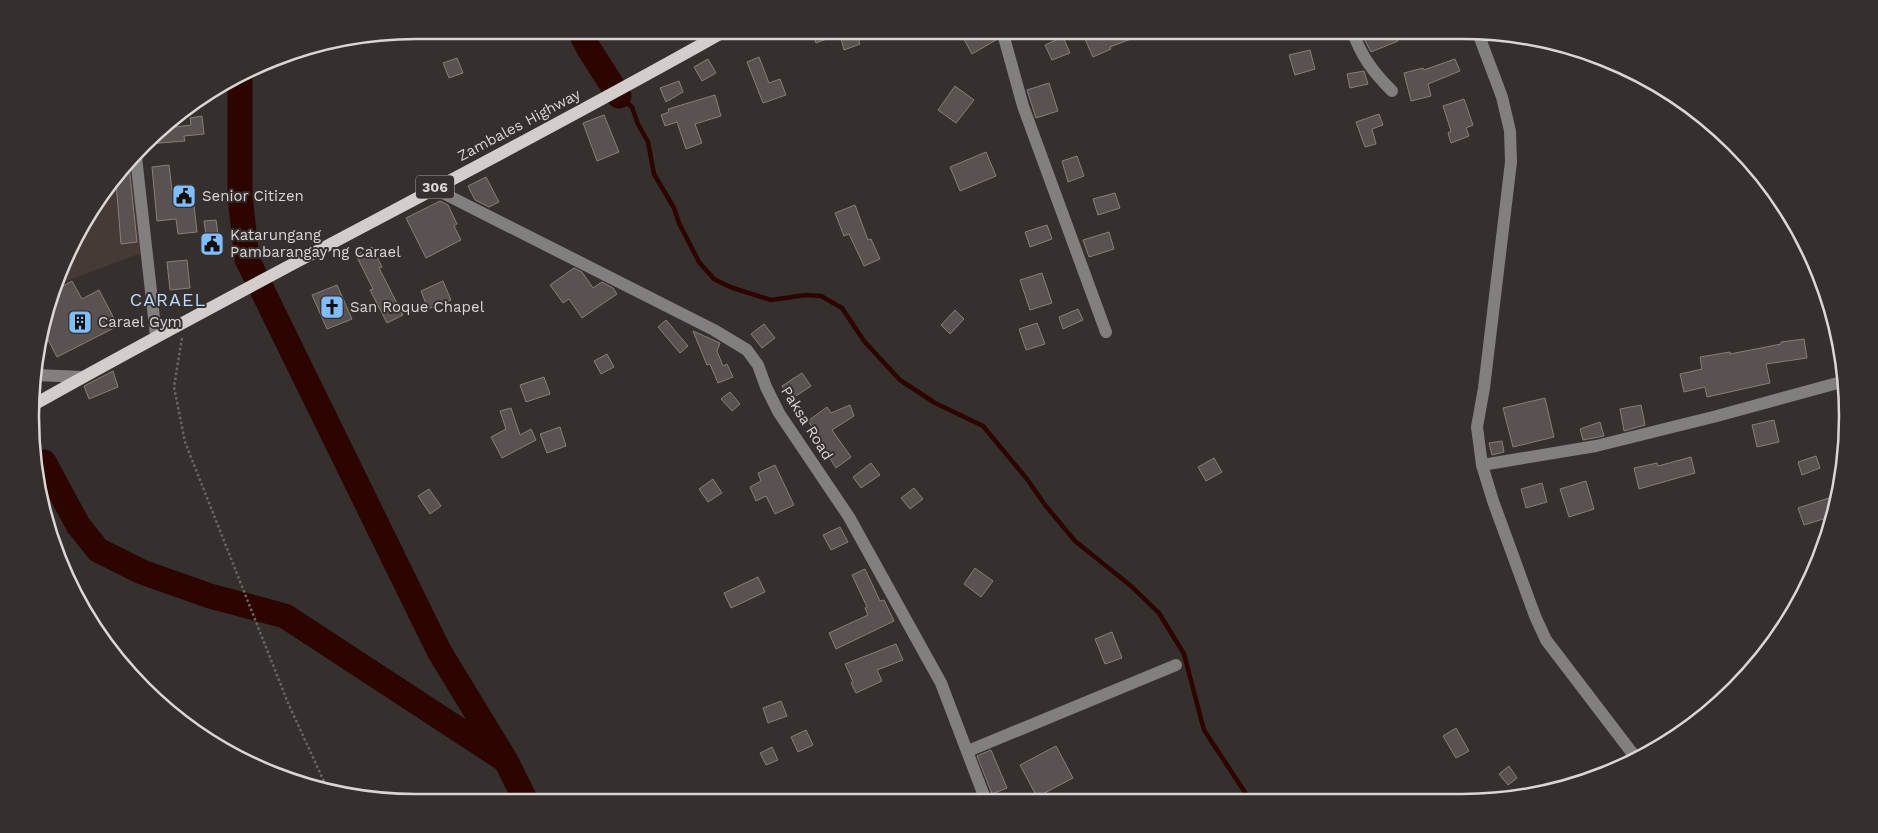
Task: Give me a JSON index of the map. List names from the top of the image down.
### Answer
{
  "streets": {
    "main road": ["Zambales Highway", "306"],
    "street": ["Paksa Road"]
  },
  "crossings": [
    ["Zambales Highway", "Paksa Road"]
  ],
  "districts": ["CARAEL"],
  "places": {
    "public building": ["Senior Citizen", "Katarungang Pambarangay ng Carael"],
    "church": ["San Roque Chapel"],
    "building": ["Carael Gym"]
  }
}
